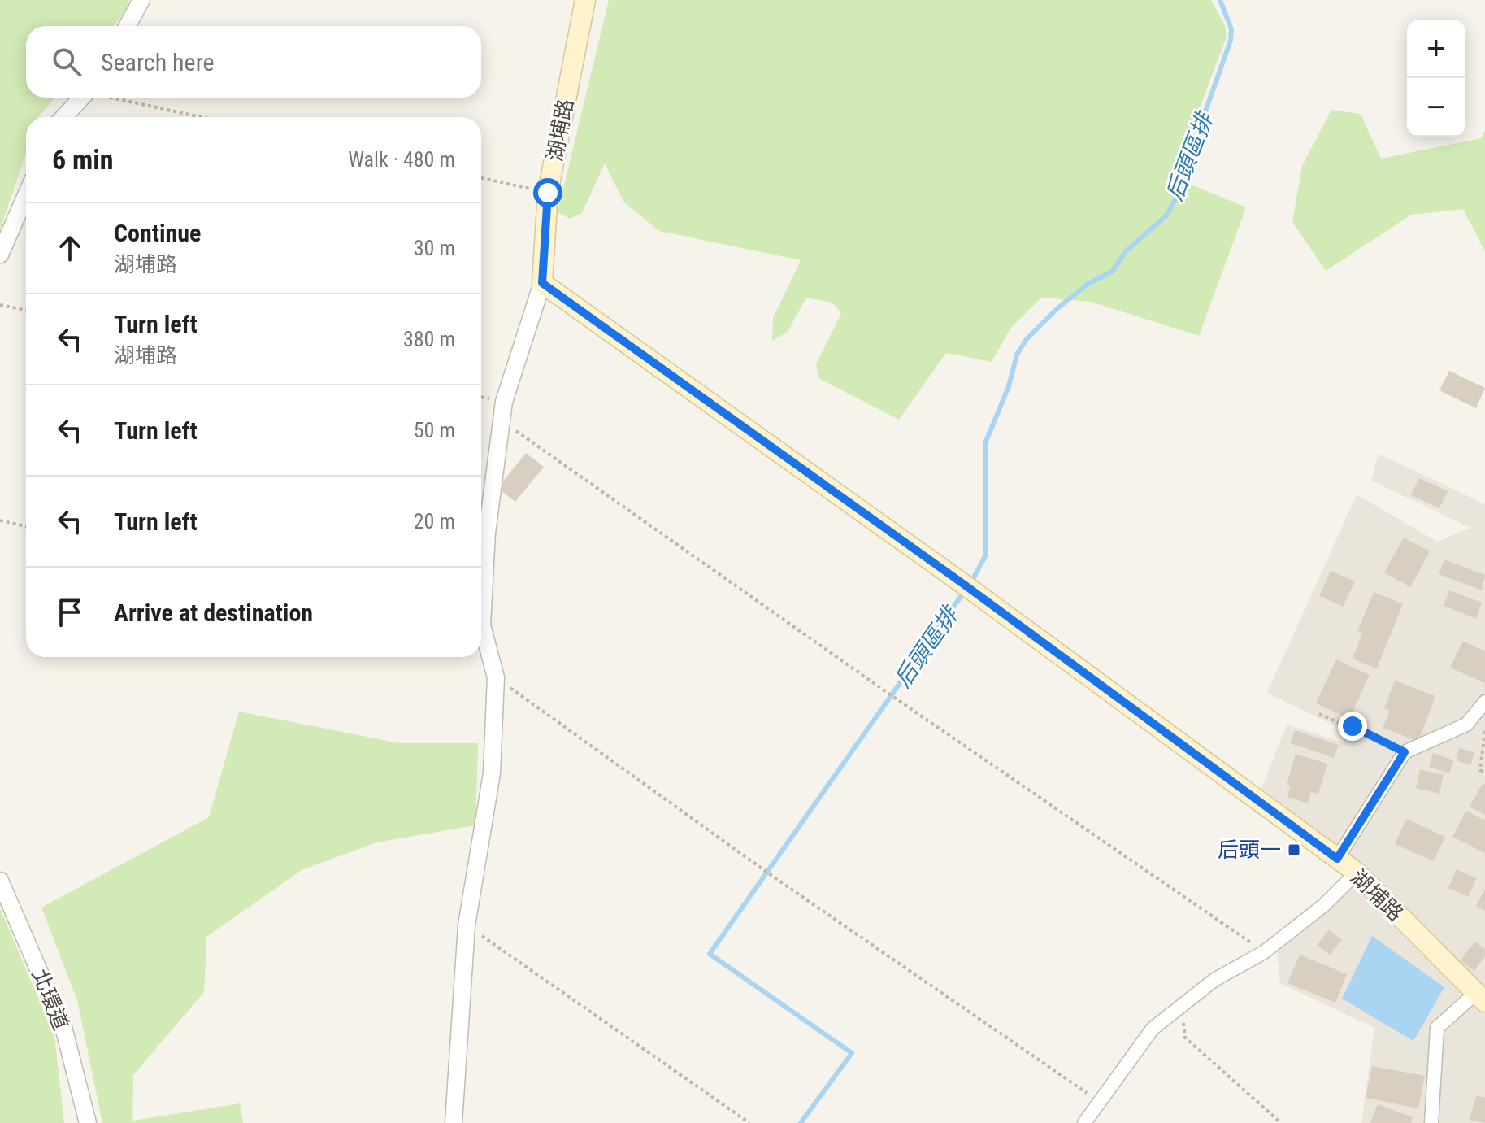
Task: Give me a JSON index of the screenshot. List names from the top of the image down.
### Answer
{
  "streets": {
    "main road": ["湖埔路"],
    "street": ["北環道"]
  },
  "water": ["后頭區排"],
  "places": {
    "transit": ["后頭一"]
  },
  "page": {
    "map_buttons": ["+", "−"],
    "search": "Search here",
    "heading": ["6 min", "Walk · 480 m"],
    "list": [
      ["Continue", "湖埔路", "30 m"],
      ["Turn left", "湖埔路", "380 m"],
      ["Turn left", "50 m"],
      ["Turn left", "20 m"],
      "Arrive at destination"
    ]
  }
}
